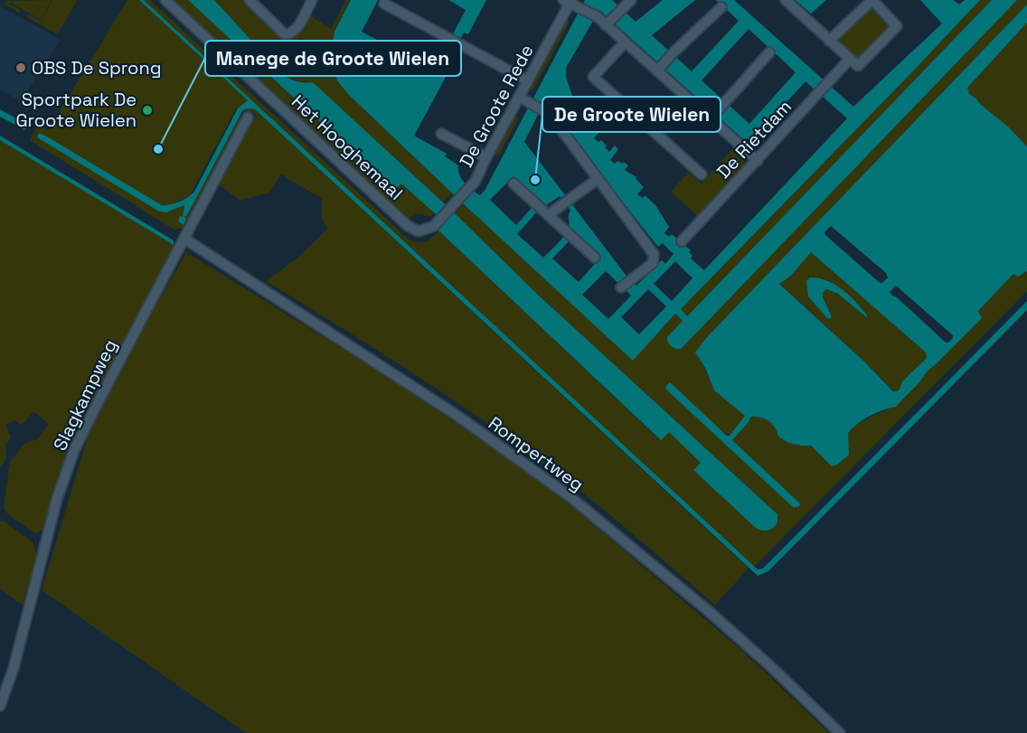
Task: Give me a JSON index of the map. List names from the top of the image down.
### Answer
{
  "streets": {
    "street": [
      "De Groote Rede",
      "De Rietdam",
      "Het Hooghemaal",
      "Slagkampweg",
      "Rompertweg"
    ]
  },
  "crossings": [
    ["De Groote Rede", "Het Hooghemaal"],
    ["Slagkampweg", "Rompertweg"]
  ],
  "places": [
    "OBS De Sprong",
    "Sportpark De Groote Wielen",
    "Manege de Groote Wielen",
    "De Groote Wielen"
  ]
}
